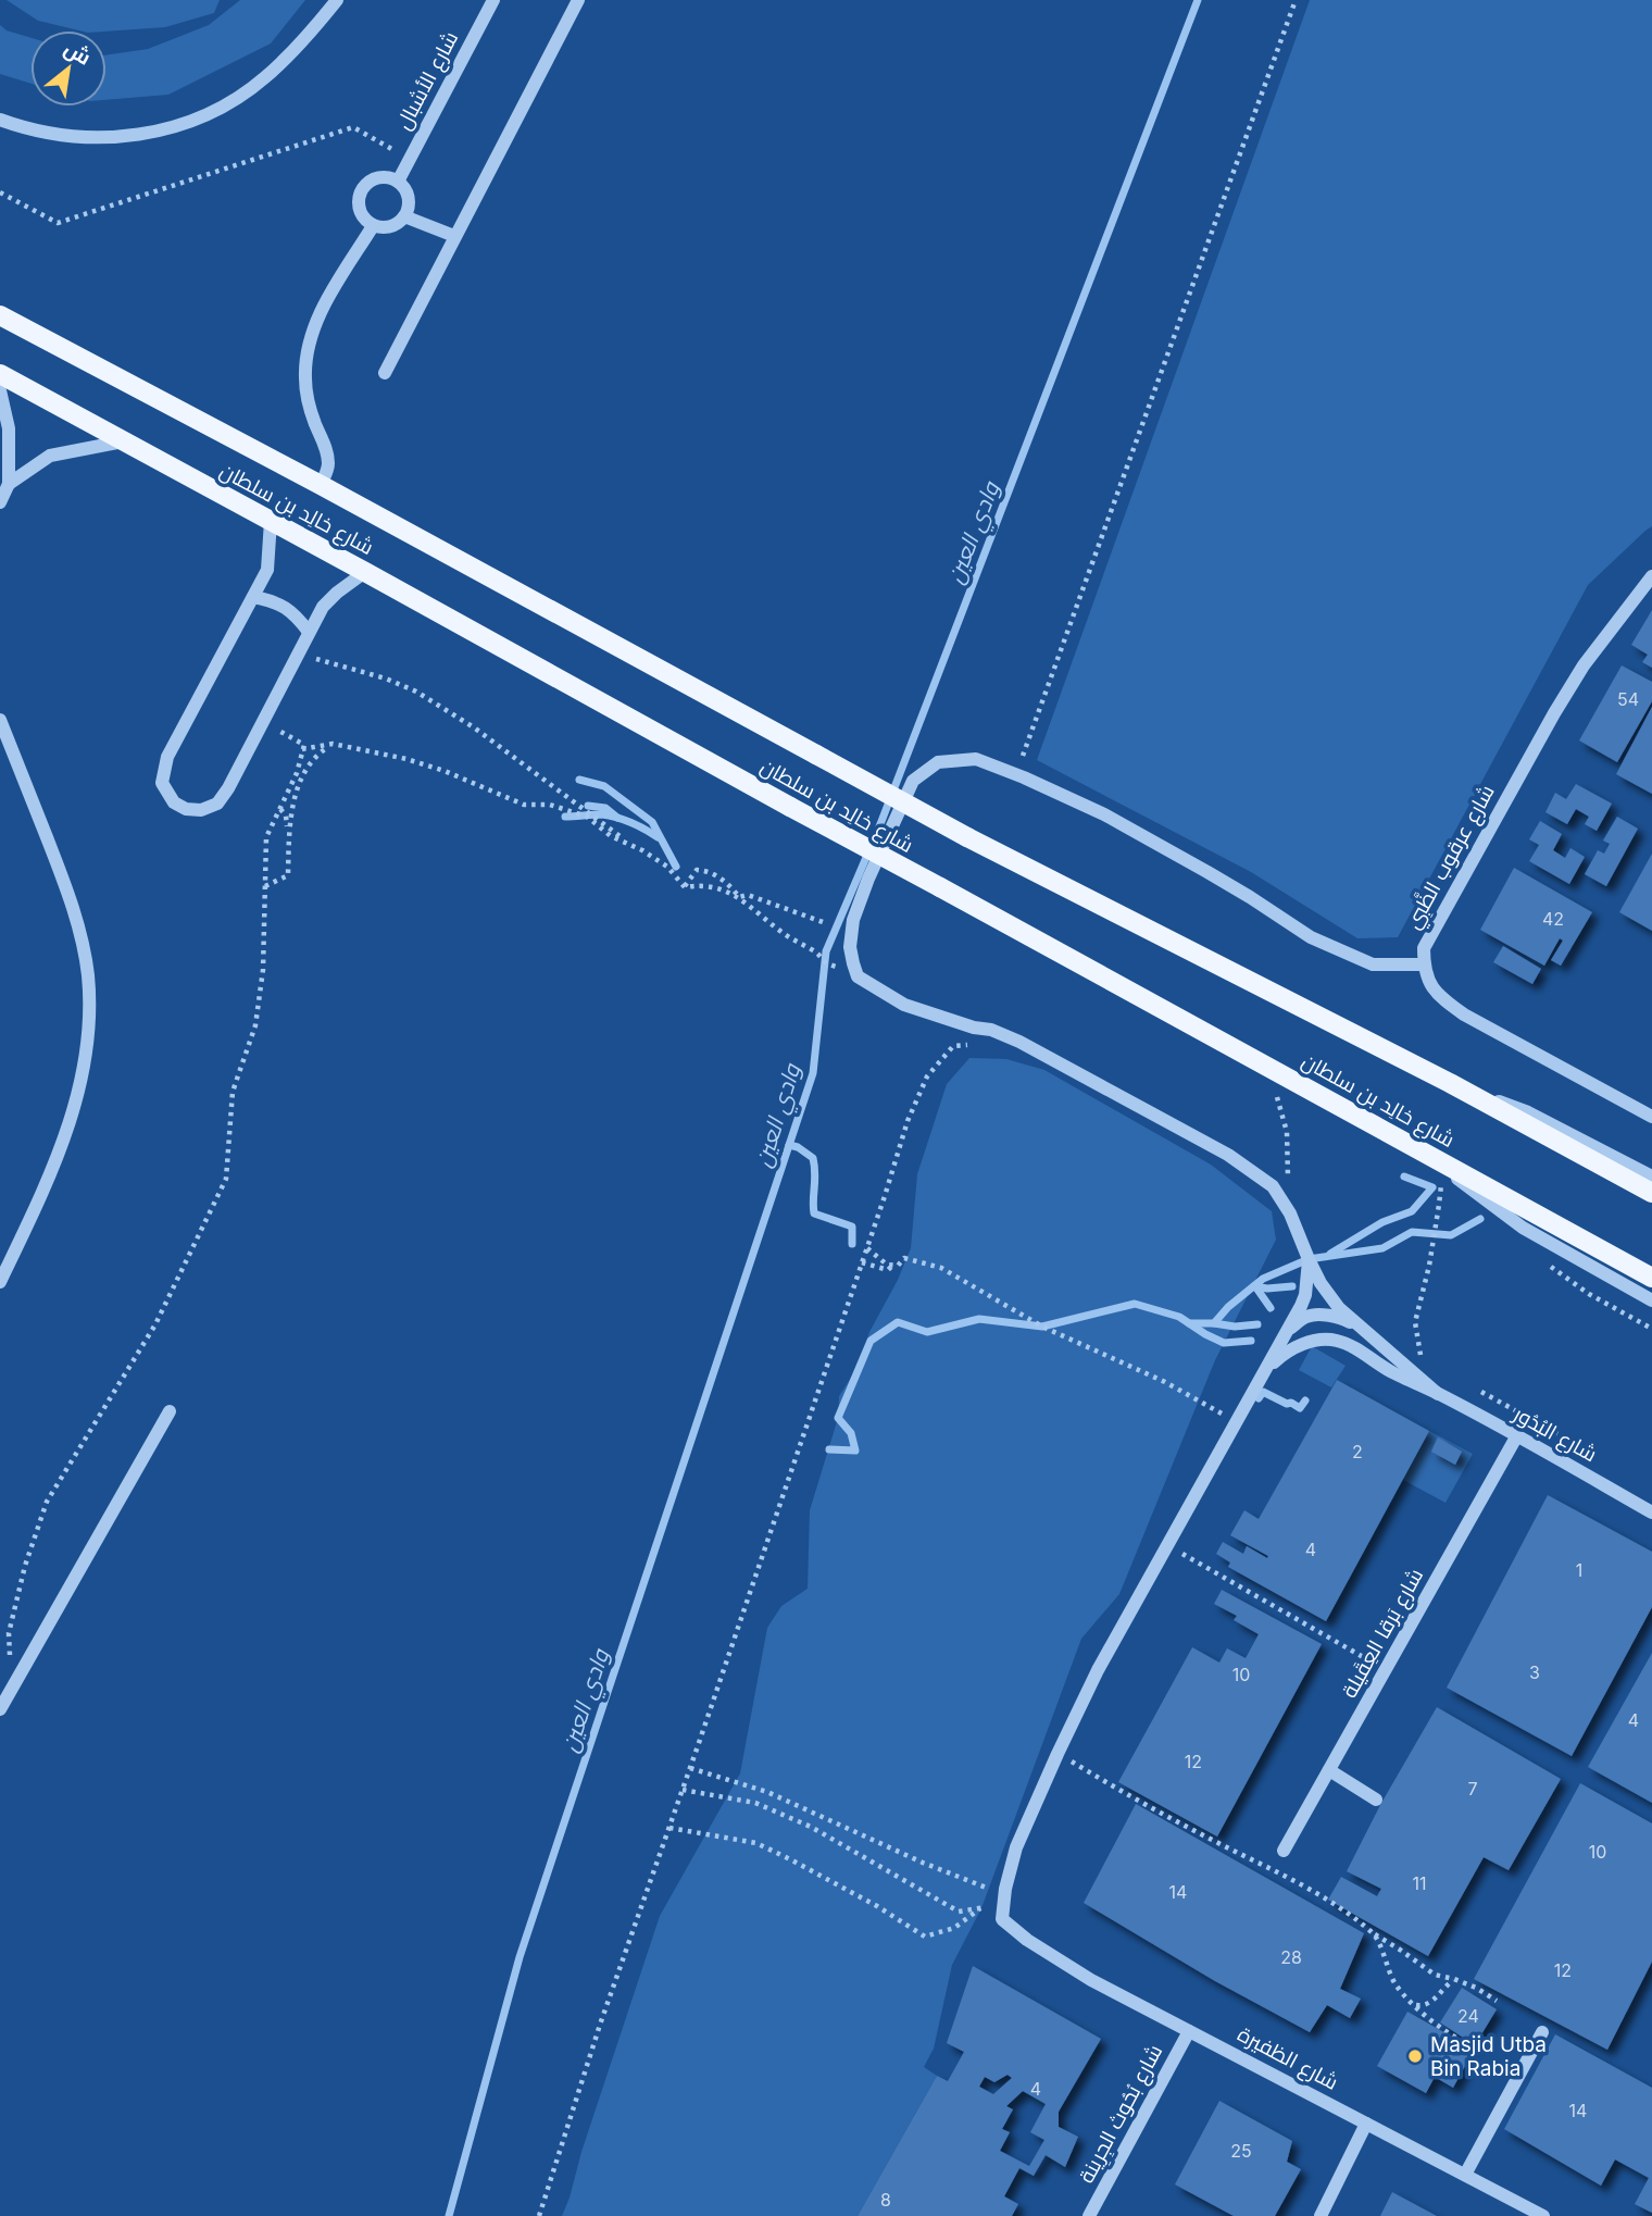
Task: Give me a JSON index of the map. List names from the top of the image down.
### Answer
{
  "streets": {
    "main road": ["شارع خالِد بن سلطان"],
    "street": [
      "شارع الأشبال",
      "شارع عرقوب الظَّبِي",
      "شارع البُدُور",
      "شارع بَرقا العِقَيلة",
      "شارع الظفيرة",
      "شارع بُحُوث الجِرِينة"
    ]
  },
  "crossings": [
    ["شارع البُدُور", "شارع بَرقا العِقَيلة"],
    ["شارع الظفيرة", "شارع بُحُوث الجِرِينة"]
  ],
  "water": ["وادي العين"],
  "places": ["Masjid Utba Bin Rabia"],
  "house_numbers": [
    "54",
    "42",
    "2",
    "4",
    "1",
    "3",
    "10",
    "4",
    "12",
    "7",
    "10",
    "11",
    "14",
    "28",
    "12",
    "24",
    "4",
    "14",
    "25",
    "8"
  ],
  "north": "top right"
}
